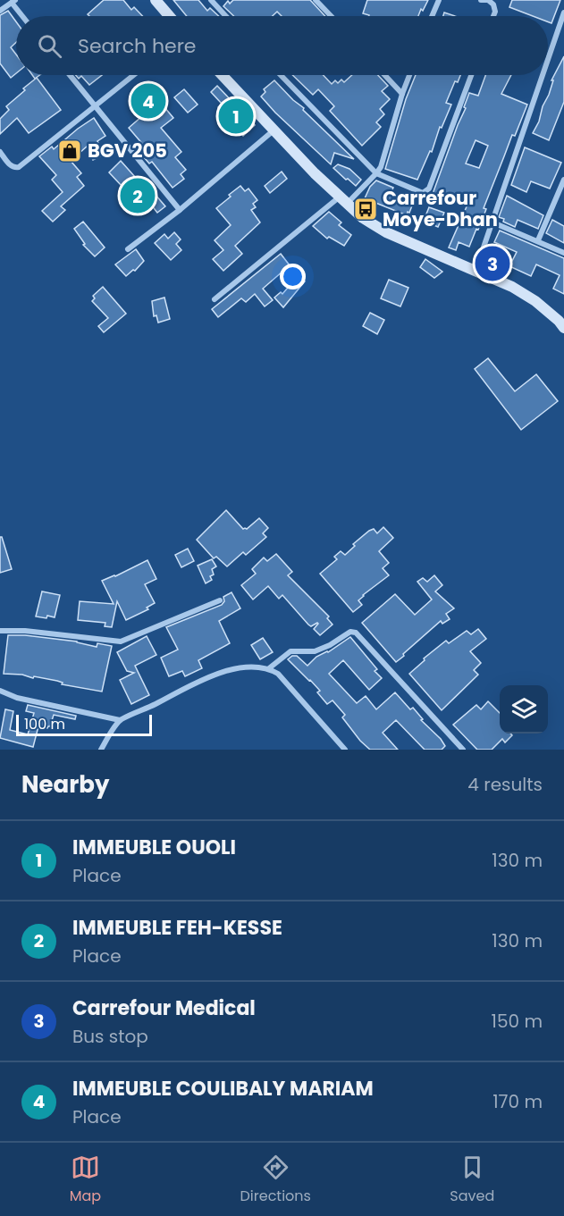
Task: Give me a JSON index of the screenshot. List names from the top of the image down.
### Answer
{
  "places": {
    "shop": ["BGV 205"],
    "bus stop": ["Carrefour Moye-Dhan"]
  },
  "scale_bar": "100 m",
  "page": {
    "search": "Search here",
    "pins": [
      "4",
      "1",
      "2",
      "3"
    ],
    "scale": "100 m",
    "heading": ["Nearby", "4 results"],
    "list": [
      {
        "mark": "1",
        "name": "IMMEUBLE OUOLI",
        "note": "Place",
        "value": "130 m"
      },
      {
        "mark": "2",
        "name": "IMMEUBLE FEH-KESSE",
        "note": "Place",
        "value": "130 m"
      },
      {
        "mark": "3",
        "name": "Carrefour Medical",
        "note": "Bus stop",
        "value": "150 m"
      },
      {
        "mark": "4",
        "name": "IMMEUBLE COULIBALY MARIAM",
        "note": "Place",
        "value": "170 m"
      }
    ],
    "nav": ["Map", "Directions", "Saved"]
  }
}
